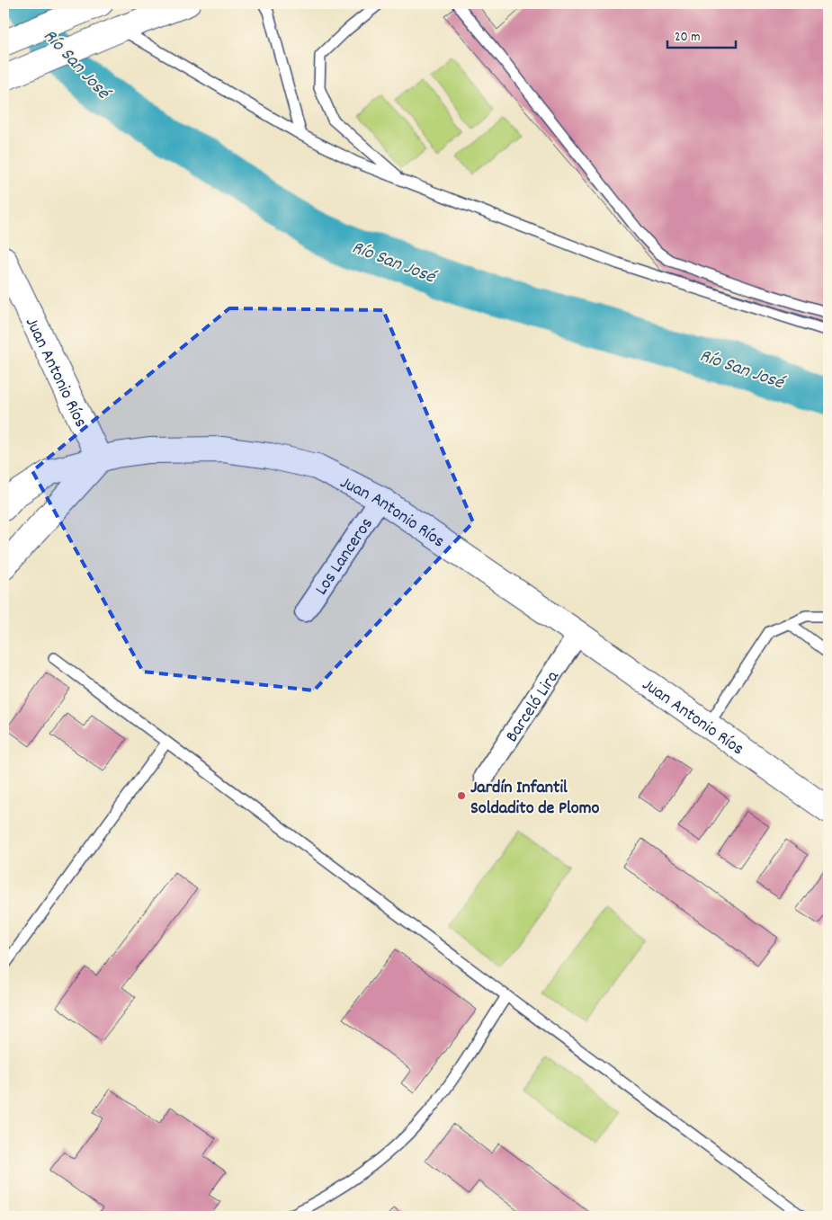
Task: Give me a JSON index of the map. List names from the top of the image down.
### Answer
{
  "streets": {
    "main road": ["Juan Antonio Ríos"],
    "street": ["Los Lanceros", "Barceló Lira"]
  },
  "crossings": [
    ["Juan Antonio Ríos", "Los Lanceros"],
    ["Juan Antonio Ríos", "Barceló Lira"]
  ],
  "water": ["Río San José"],
  "places": ["Jardín Infantil Soldadito de Plomo"],
  "scale_bar": "20 m"
}
